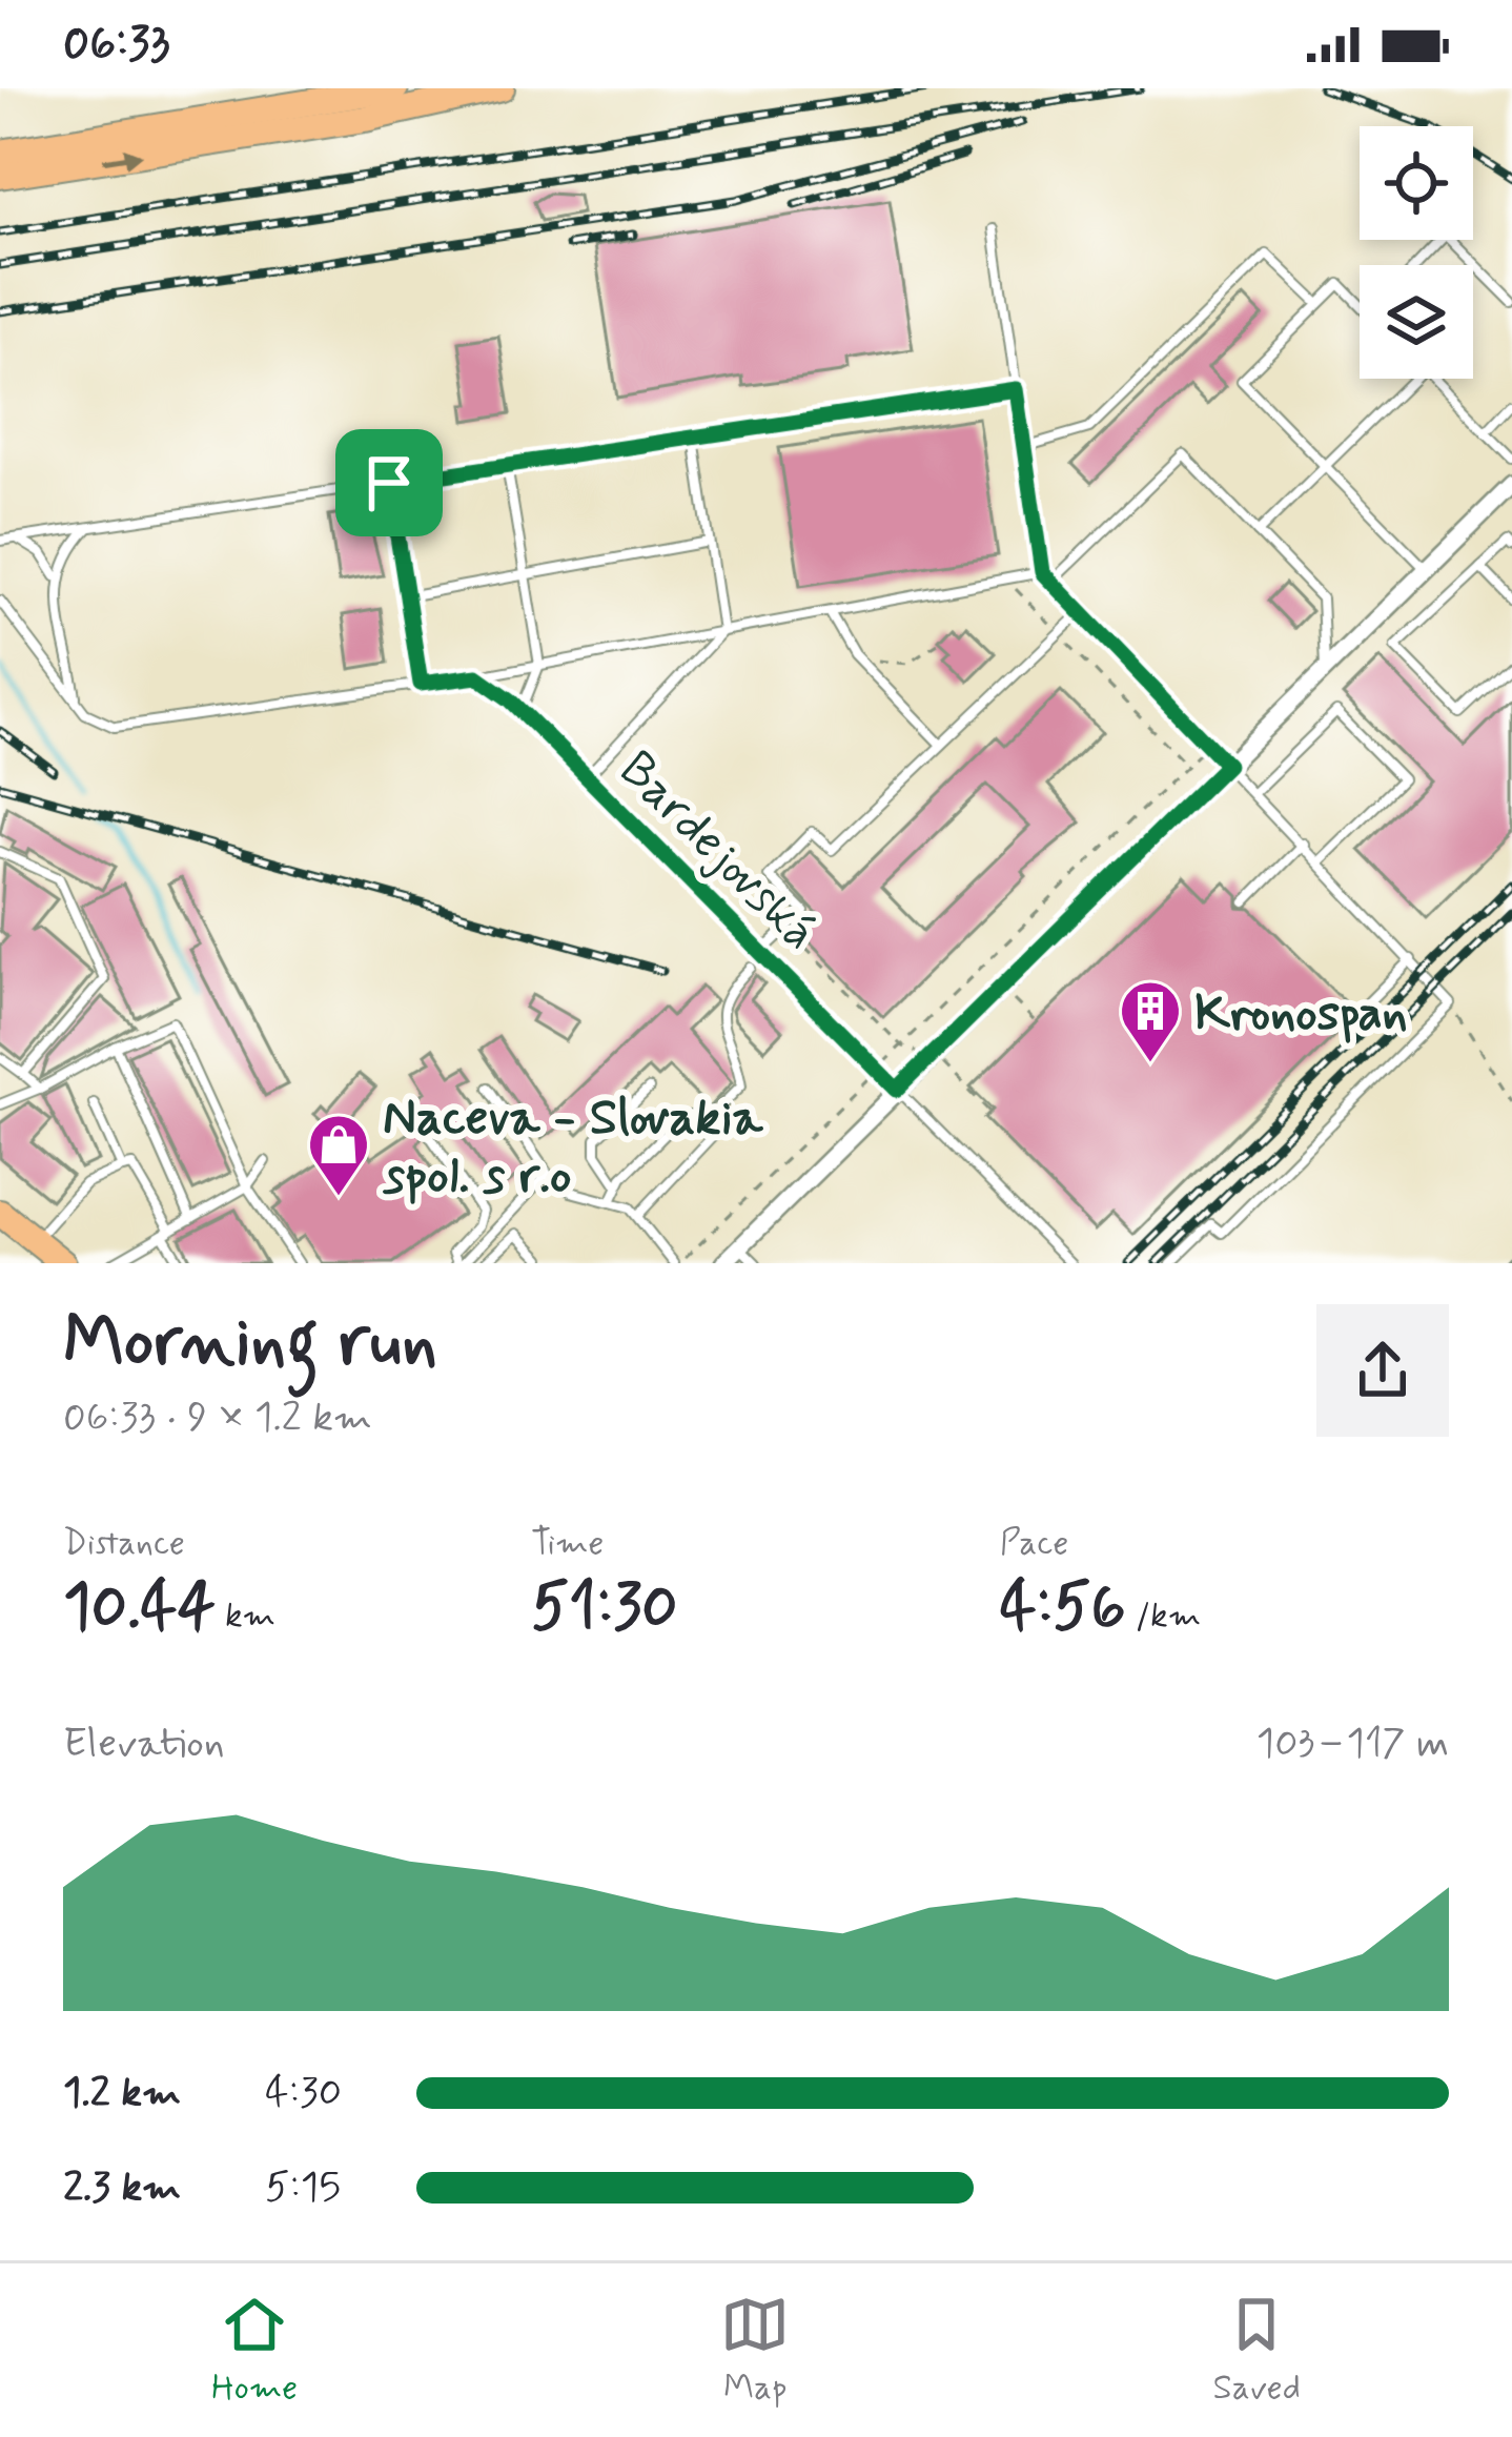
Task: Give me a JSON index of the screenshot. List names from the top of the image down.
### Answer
{
  "streets": {
    "lane": ["Bardejovská"]
  },
  "places": {
    "building": ["Kronospan"],
    "shop": ["Naceva - Slovakia spol. s r.o"]
  },
  "page": {
    "status": "06:33",
    "heading": ["Morning run", "06:33 · 9 × 1.2 km"],
    "stats": [
      ["Distance", "10.44 km"],
      ["Time", "51:30"],
      ["Pace", "4:56 /km"]
    ],
    "chart": ["Elevation", "103–117 m"],
    "list": [
      {
        "name": "1.2 km",
        "note": "4:30"
      },
      {
        "name": "2.3 km",
        "note": "5:15"
      }
    ],
    "tabs": ["Home", "Map", "Saved"]
  }
}
